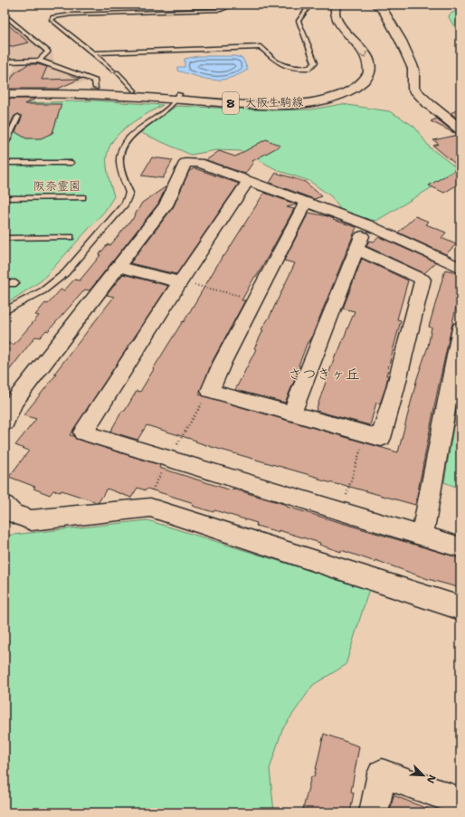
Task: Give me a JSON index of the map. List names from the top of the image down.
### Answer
{
  "streets": {
    "main road": ["大阪生駒線", "8"]
  },
  "districts": ["さつきヶ丘"],
  "parks": ["阪奈霊園"],
  "north": "bottom right"
}
